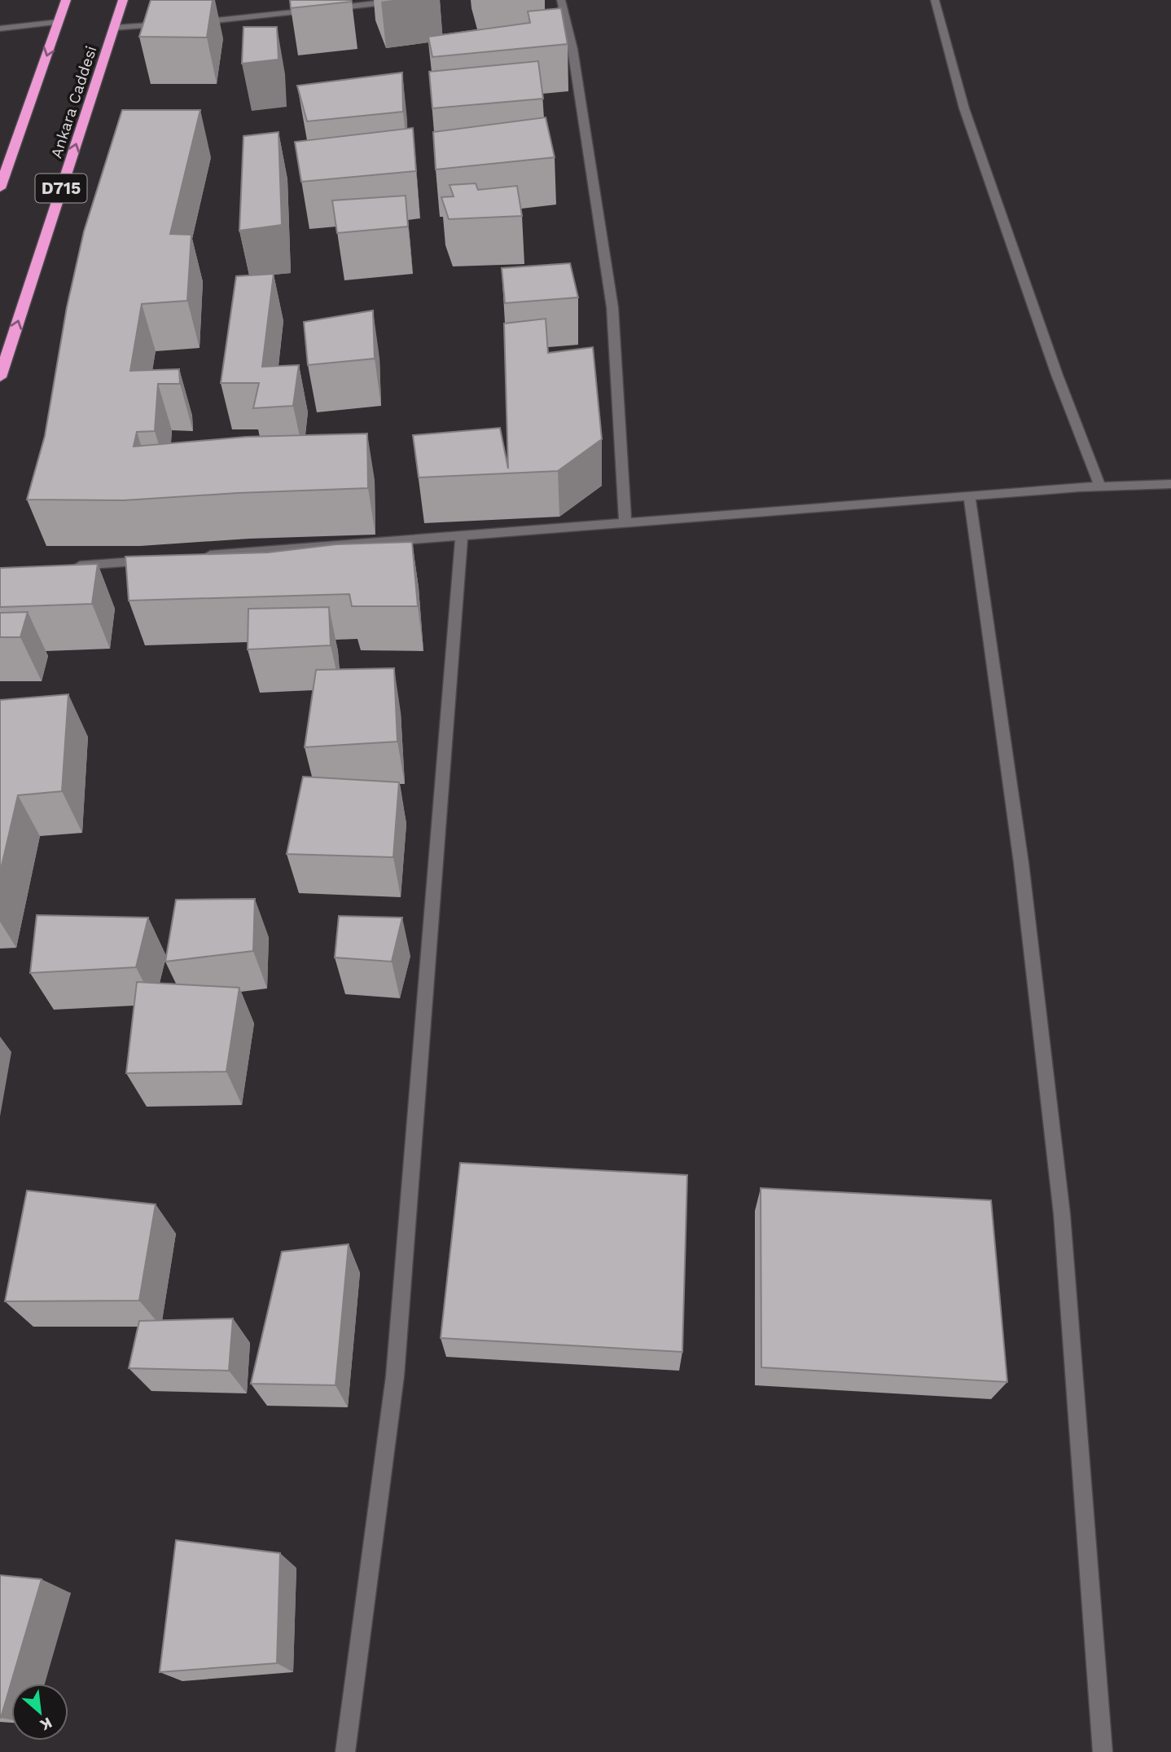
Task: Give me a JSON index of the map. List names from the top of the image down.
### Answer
{
  "streets": {
    "highway": ["Ankara Caddesi", "D715"]
  },
  "north": "bottom right"
}
